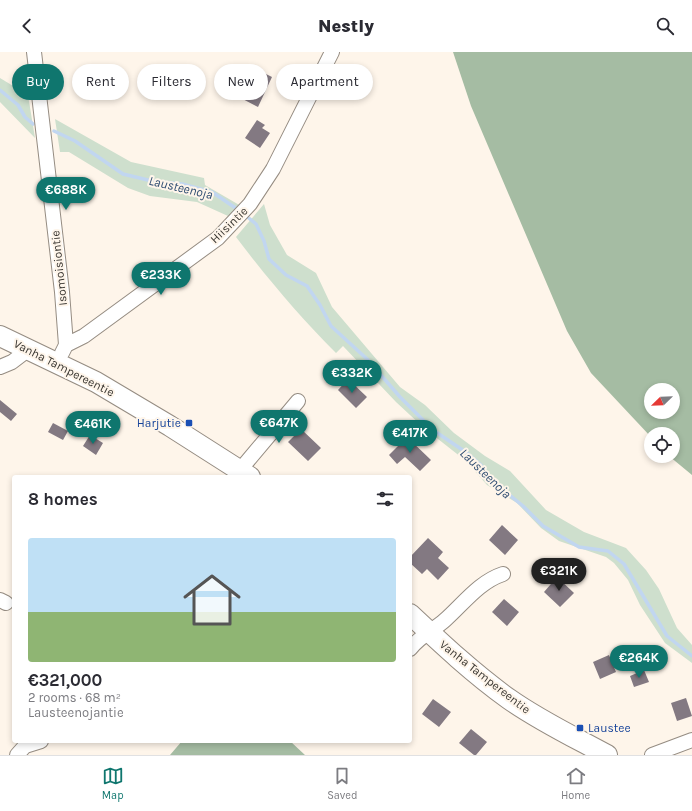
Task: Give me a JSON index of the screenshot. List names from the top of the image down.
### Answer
{
  "streets": {
    "main road": ["Vanha Tampereentie"],
    "street": ["Hiisintie", "Isomoisiontie"]
  },
  "crossings": [
    ["Hiisintie", "Isomoisiontie"],
    ["Isomoisiontie", "Vanha Tampereentie"]
  ],
  "water": ["Lausteenoja"],
  "places": {
    "transit": ["Harjutie", "Laustee"]
  },
  "north": "bottom left",
  "page": {
    "header": "Nestly",
    "chip": [
      "Buy",
      "Rent",
      "Filters",
      "New",
      "Apartment"
    ],
    "price": [
      "€688K",
      "€233K",
      "€332K",
      "€647K",
      "€461K",
      "€417K",
      "€321K",
      "€264K"
    ],
    "heading": "8 homes",
    "list": [
      {
        "name": "€321,000",
        "note": "2 rooms · 68 m² · Lausteenojantie"
      }
    ],
    "tabs": ["Map", "Saved", "Home"]
  }
}
